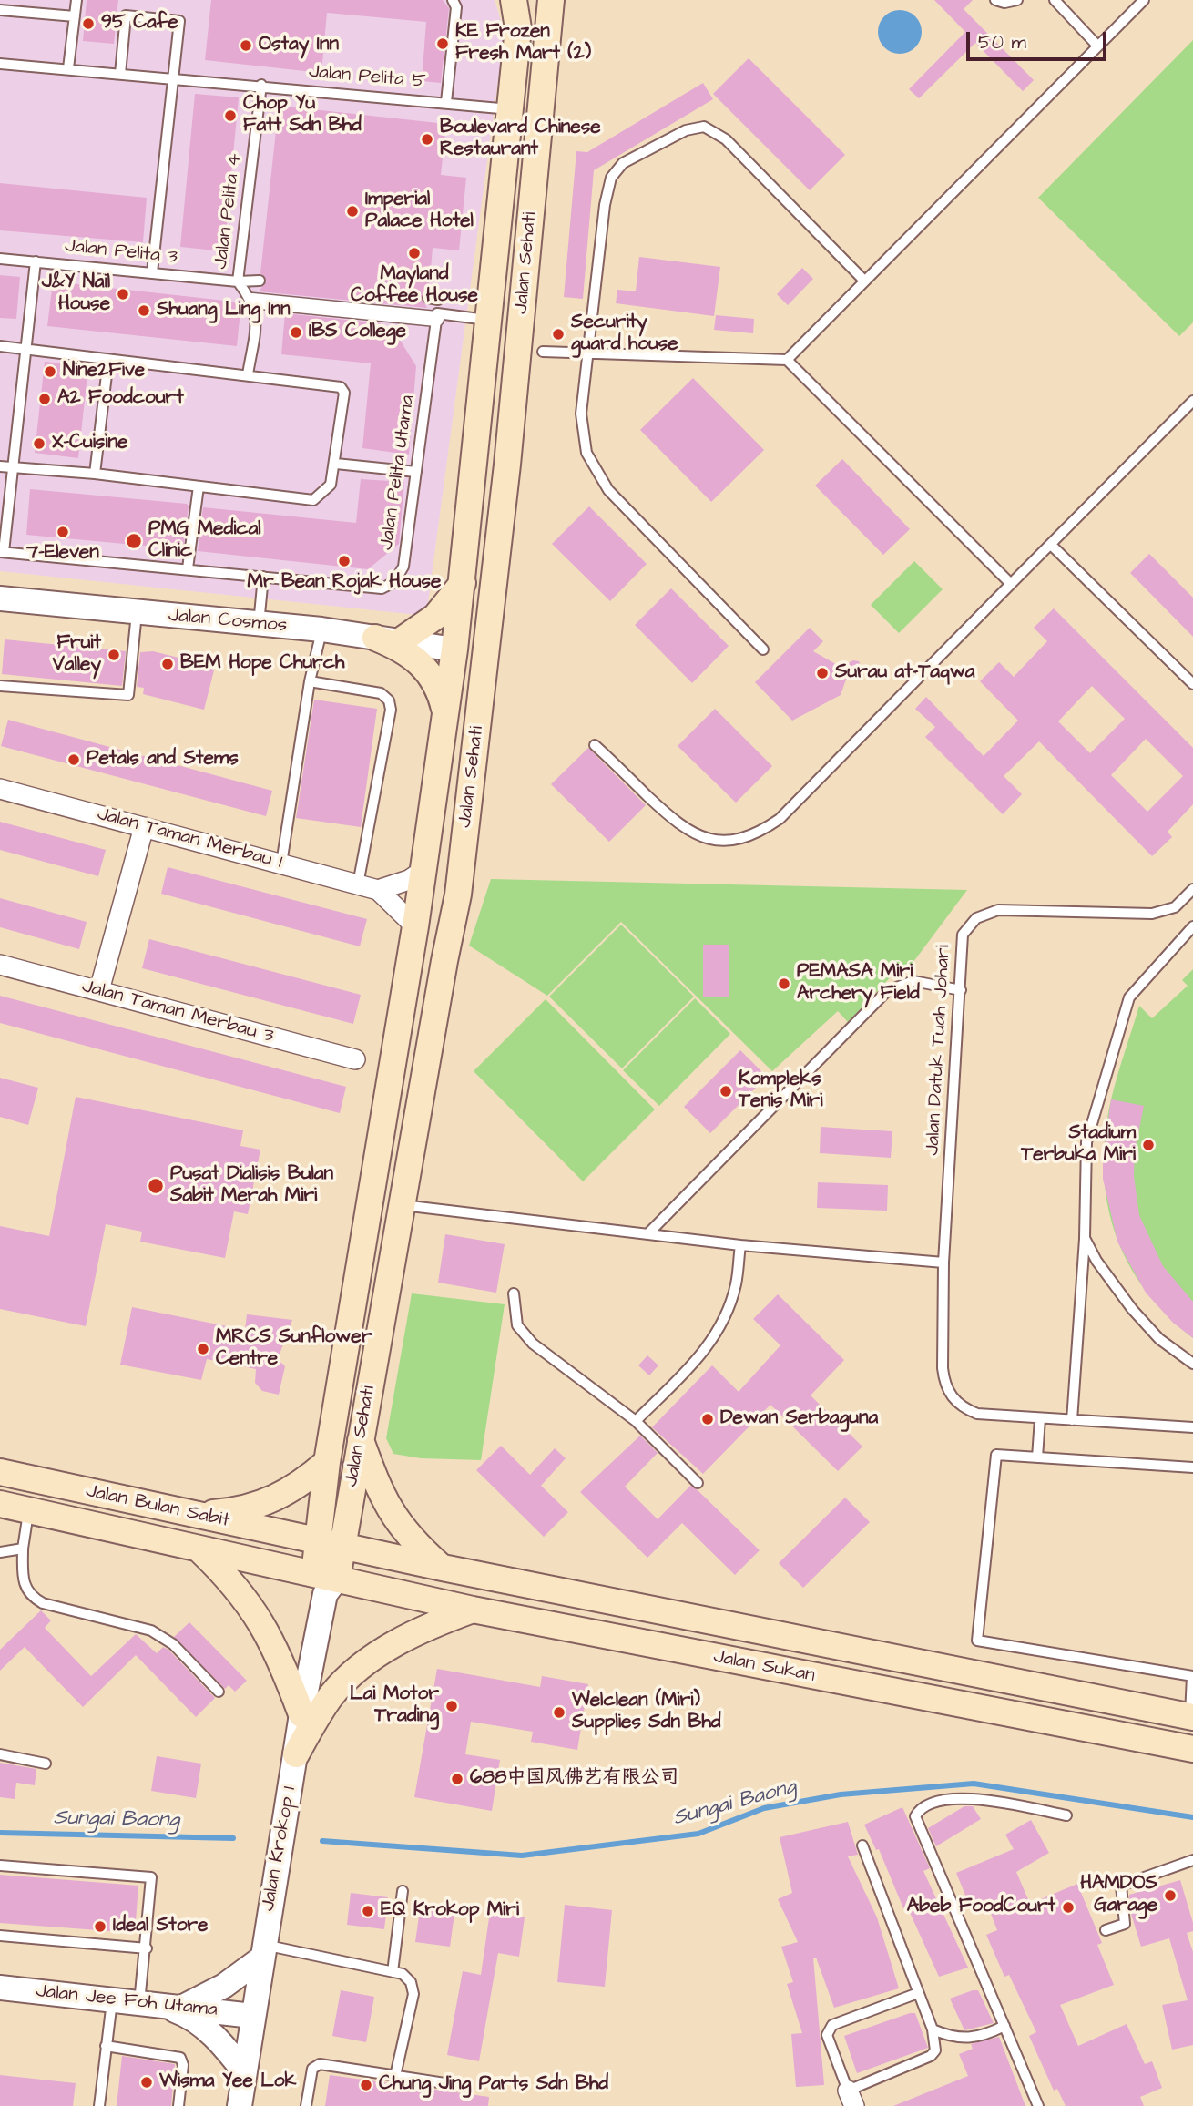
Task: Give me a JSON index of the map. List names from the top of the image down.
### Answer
{
  "streets": {
    "main road": ["Jalan Sehati", "Jalan Bulan Sabit", "Jalan Sukan"],
    "street": [
      "Jalan Cosmos",
      "Jalan Taman Merbau 1",
      "Jalan Taman Merbau 3",
      "Jalan Krokop 1",
      "Jalan Jee Foh Utama"
    ],
    "lane": [
      "Jalan Pelita 5",
      "Jalan Pelita 4",
      "Jalan Pelita 3",
      "Jalan Pelita Utama",
      "Jalan Datuk Tuah Johari"
    ]
  },
  "crossings": [
    ["Jalan Pelita 5", "Jalan Pelita 4"],
    ["Jalan Pelita 5", "Jalan Sehati"],
    ["Jalan Pelita 4", "Jalan Pelita 3"],
    ["Jalan Sehati", "Jalan Cosmos"],
    ["Jalan Sehati", "Jalan Bulan Sabit"],
    ["Jalan Sehati", "Jalan Sukan"],
    ["Jalan Bulan Sabit", "Jalan Sukan"],
    ["Jalan Bulan Sabit", "Jalan Krokop 1"],
    ["Jalan Sukan", "Jalan Krokop 1"],
    ["Jalan Krokop 1", "Jalan Jee Foh Utama"]
  ],
  "water": ["Sungai Baong"],
  "places": [
    "95 Cafe",
    "KE Frozen Fresh Mart (2)",
    "Ostay Inn",
    "Chop Yu Fatt Sdn Bhd",
    "Boulevard Chinese Restaurant",
    "Imperial Palace Hotel",
    "Mayland Coffee House",
    "J&Y Nail House",
    "Shuang Ling Inn",
    "IBS College",
    "Security guard house",
    "Nine2Five",
    "A2 Foodcourt",
    "X-Cuisine",
    "7-Eleven",
    "PMG Medical Clinic",
    "Mr Bean Rojak House",
    "Fruit Valley",
    "BEM Hope Church",
    "Surau at-Taqwa",
    "Petals and Stems",
    "PEMASA Miri Archery Field",
    "Kompleks Tenis Miri",
    "Stadium Terbuka Miri",
    "Pusat Dialisis Bulan Sabit Merah Miri",
    "MRCS Sunflower Centre",
    "Dewan Serbaguna",
    "Lai Motor Trading",
    "Welclean (Miri) Supplies Sdn Bhd",
    "688中国风佛艺有限公司",
    "HAMDOS Garage",
    "Abeb FoodCourt",
    "EQ Krokop Miri",
    "Ideal Store",
    "Wisma Yee Lok",
    "Chung Jing Parts Sdn Bhd"
  ],
  "scale_bar": "50 m"
}
